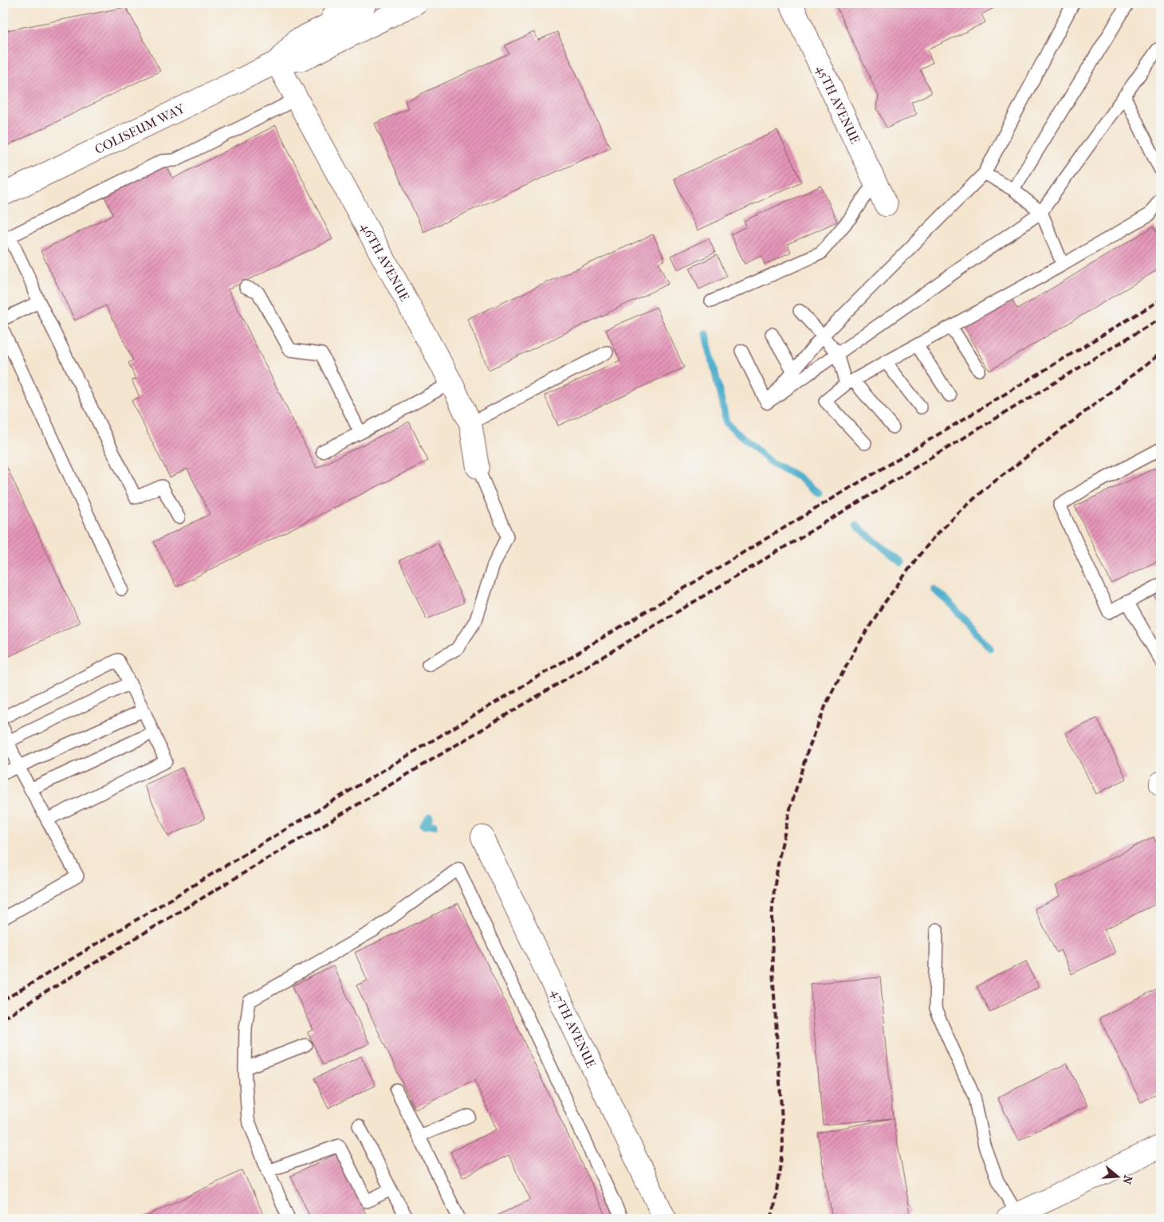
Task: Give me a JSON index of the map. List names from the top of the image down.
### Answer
{
  "streets": {
    "main road": [
      "45TH AVENUE",
      "COLISEUM WAY",
      "46TH AVENUE",
      "47TH AVENUE"
    ]
  },
  "crossings": [
    ["COLISEUM WAY", "46TH AVENUE"]
  ],
  "north": "right"
}
